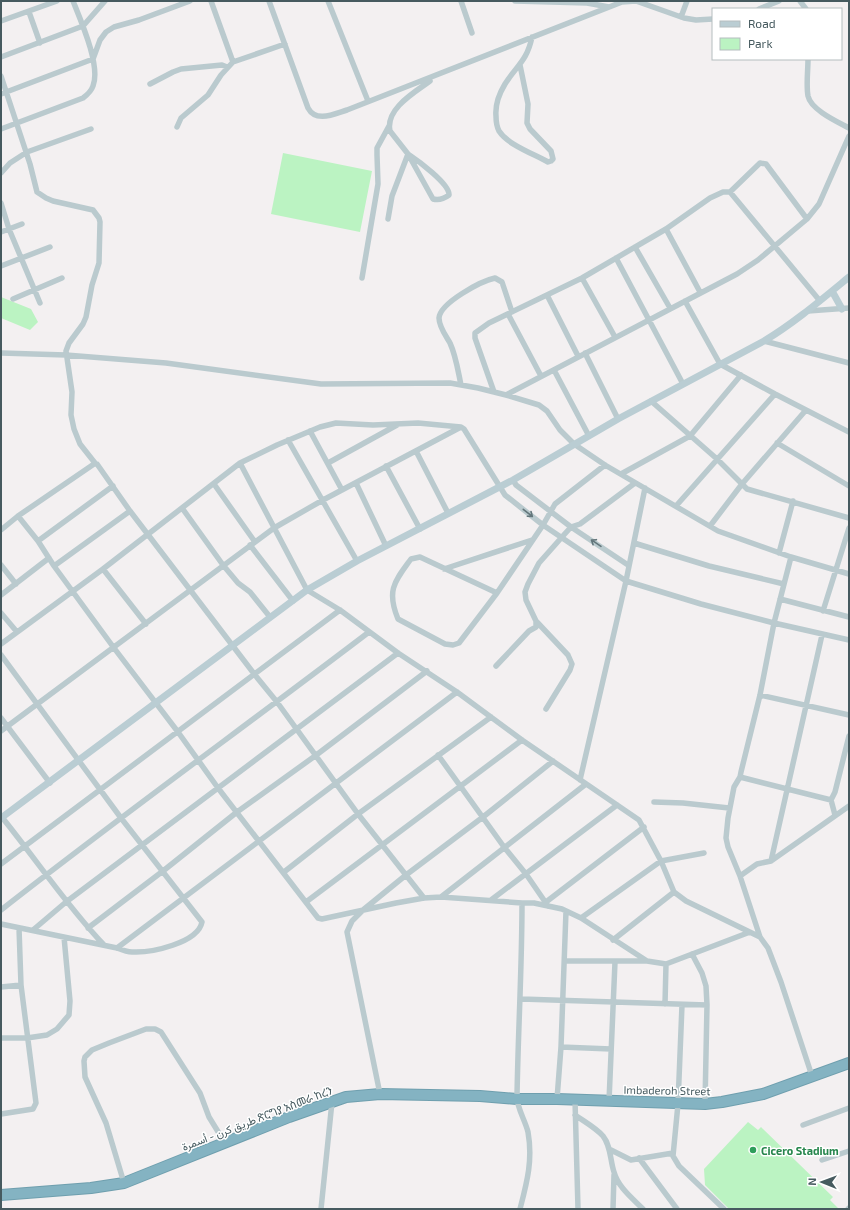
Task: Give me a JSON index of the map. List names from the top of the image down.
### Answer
{
  "streets": {
    "highway": ["Imbaderoh Street", "طريق كرن - أسمرة ጽርግያ አስመራ ከረን"]
  },
  "crossings": [
    ["Imbaderoh Street", "طريق كرن - أسمرة ጽርግያ አስመራ ከረን"]
  ],
  "places": ["Cicero Stadium"],
  "legend": ["Road", "Park"],
  "north": "left"
}
